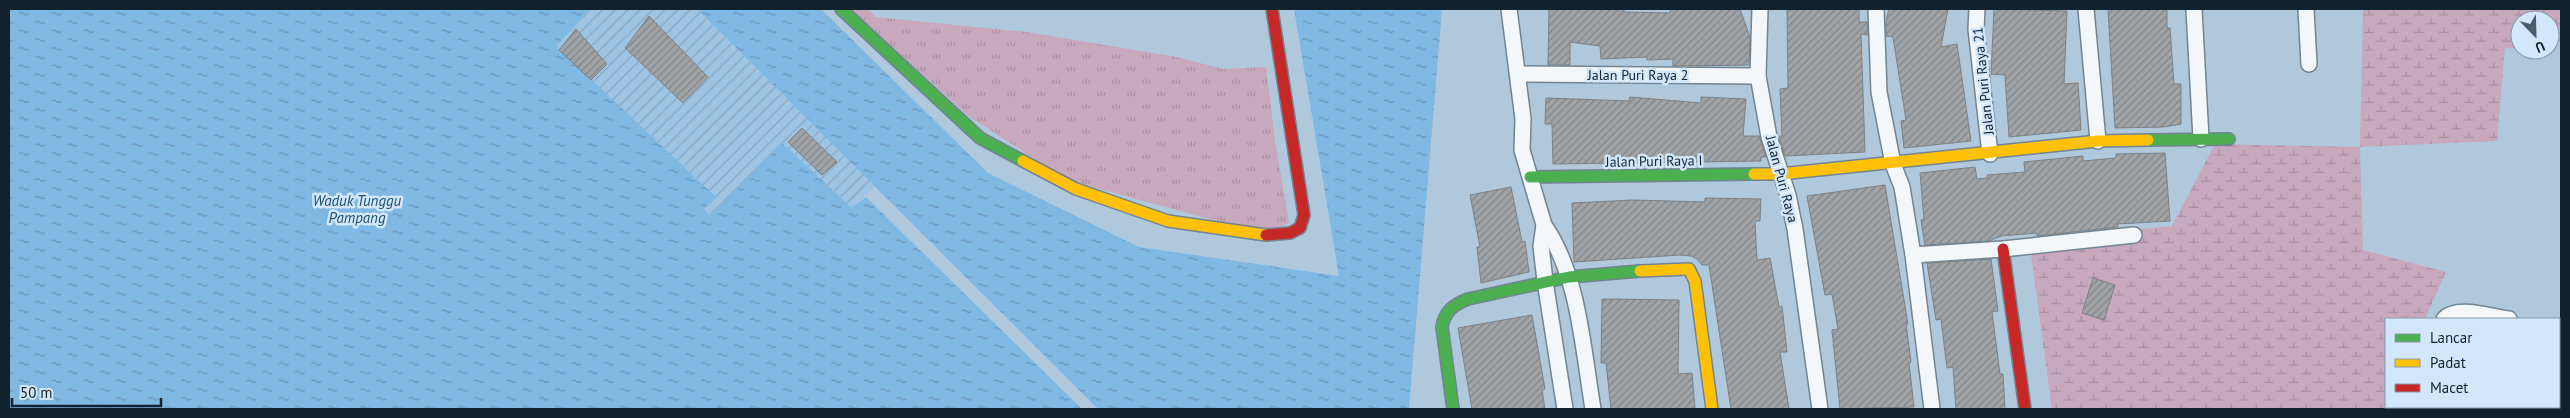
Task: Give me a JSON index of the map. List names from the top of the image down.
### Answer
{
  "streets": {
    "street": [
      "Jalan Puri Raya 2",
      "Jalan Puri Raya 21",
      "Jalan Puri Raya I",
      "Jalan Puri Raya"
    ]
  },
  "crossings": [
    ["Jalan Puri Raya 2", "Jalan Puri Raya"],
    ["Jalan Puri Raya 21", "Jalan Puri Raya I"],
    ["Jalan Puri Raya I", "Jalan Puri Raya"]
  ],
  "water": ["Waduk Tunggu Pampang"],
  "legend": ["Lancar", "Padat", "Macet"],
  "scale_bar": "50 m",
  "north": "bottom right"
}
